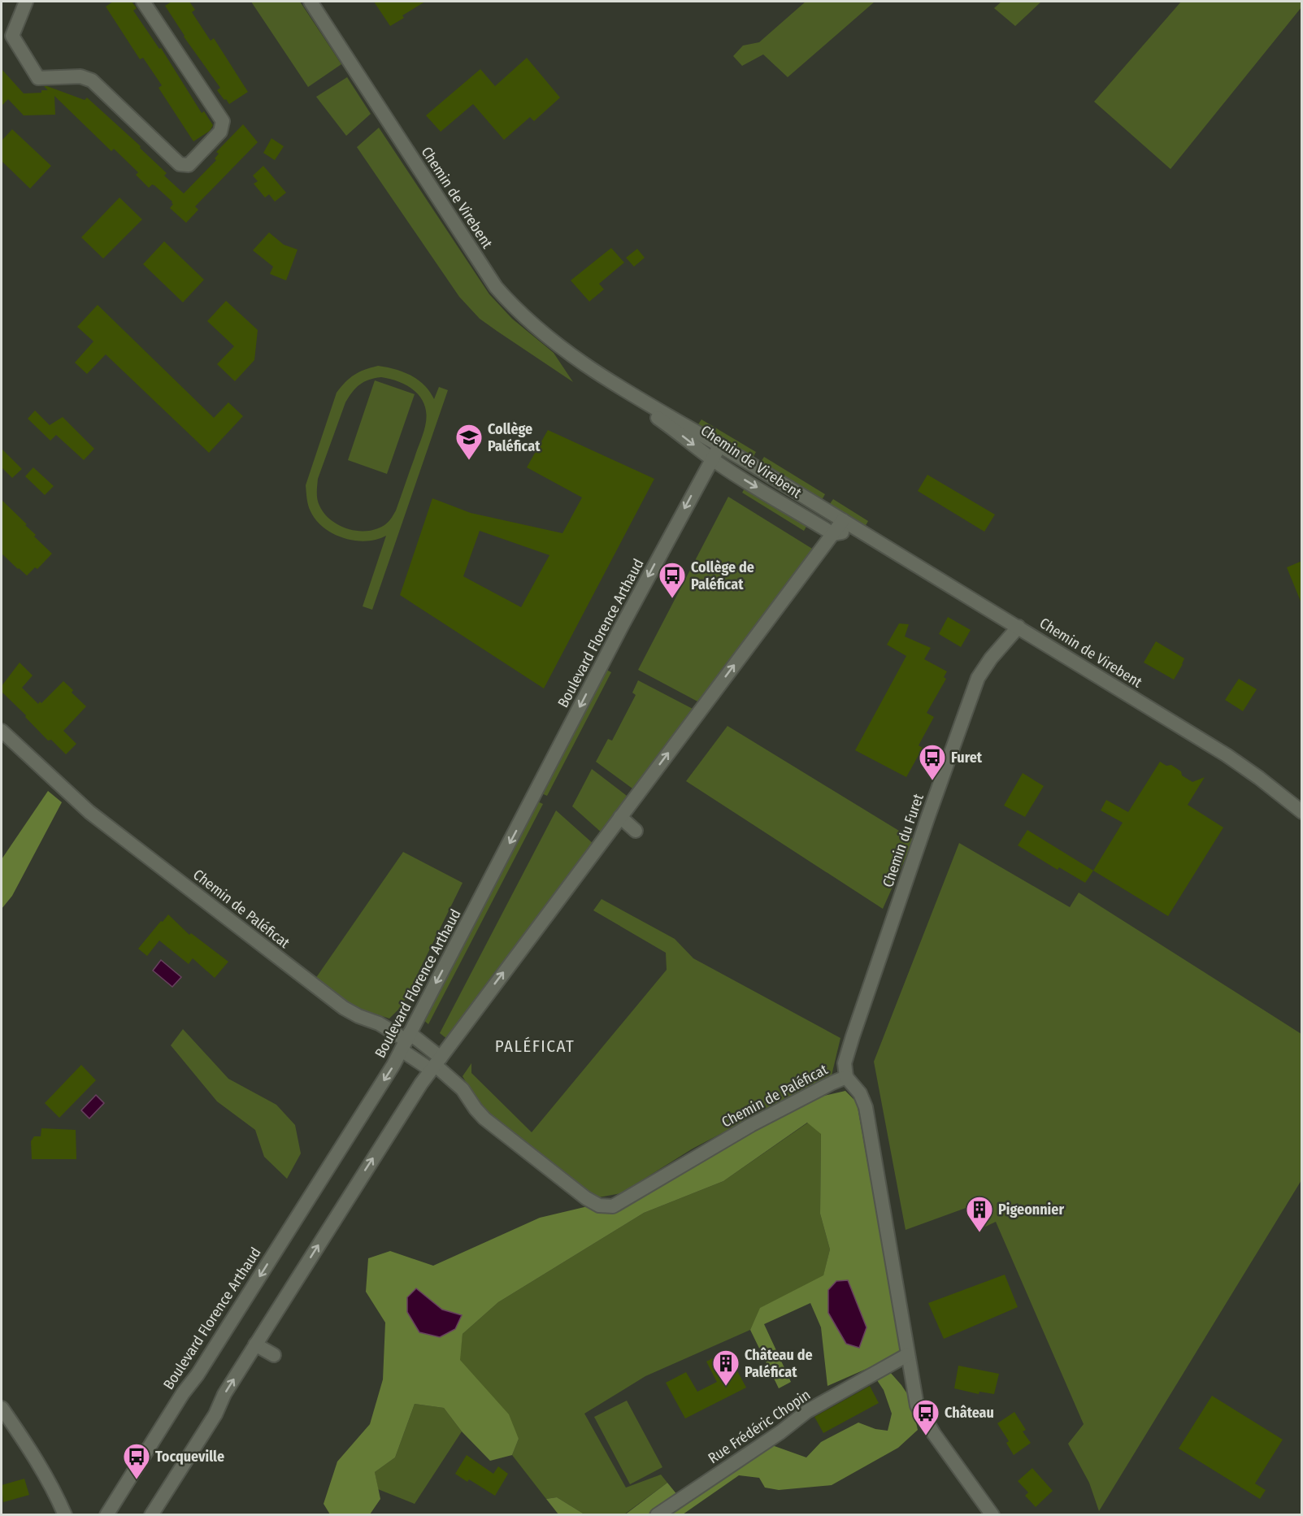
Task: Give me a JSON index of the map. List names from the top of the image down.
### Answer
{
  "streets": {
    "street": [
      "Chemin de Virebent",
      "Boulevard Florence Arthaud",
      "Chemin du Furet",
      "Chemin de Paléficat",
      "Rue Frédéric Chopin"
    ]
  },
  "crossings": [
    ["Chemin de Virebent", "Boulevard Florence Arthaud"],
    ["Chemin de Virebent", "Chemin du Furet"],
    ["Boulevard Florence Arthaud", "Chemin de Paléficat"],
    ["Chemin du Furet", "Chemin de Paléficat"],
    ["Chemin de Paléficat", "Rue Frédéric Chopin"]
  ],
  "districts": ["PALÉFICAT"],
  "places": {
    "school or university": ["Collège Paléficat"],
    "bus stop": [
      "Collège de Paléficat",
      "Furet",
      "Château",
      "Tocqueville"
    ],
    "building": ["Pigeonnier", "Château de Paléficat"]
  }
}
